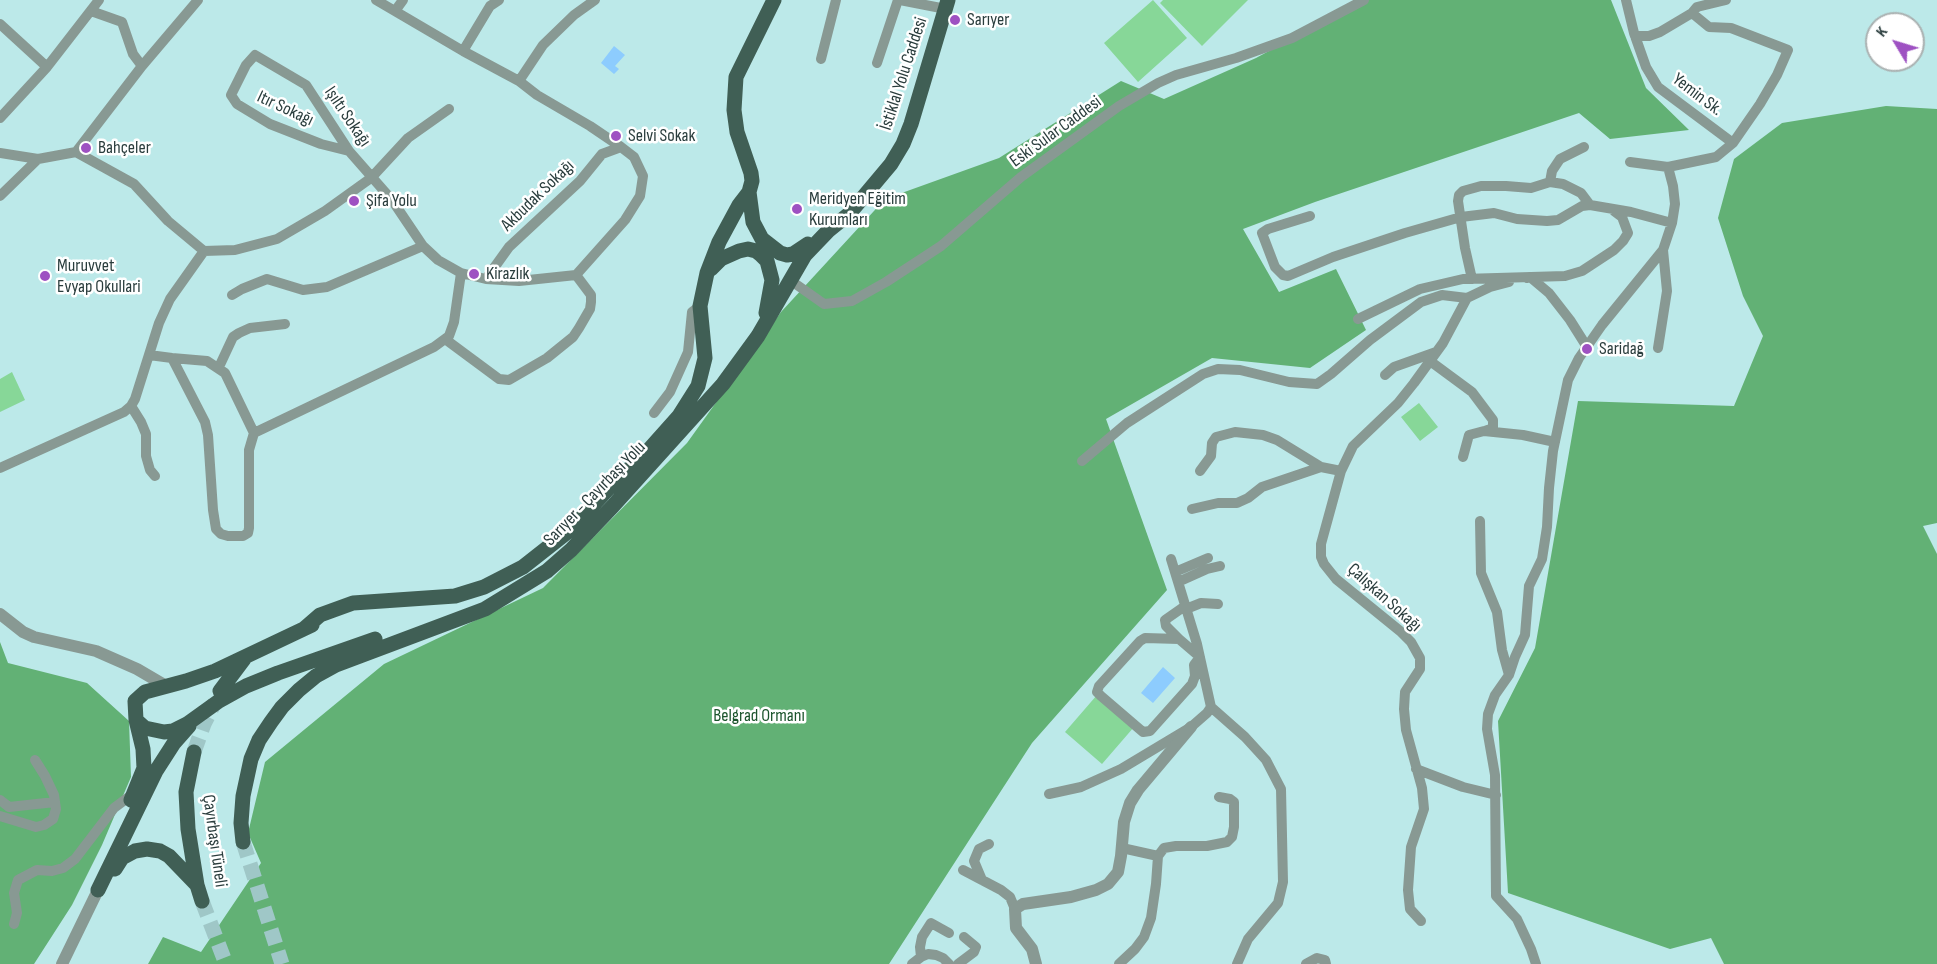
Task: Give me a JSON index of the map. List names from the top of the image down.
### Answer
{
  "streets": {
    "main road": ["İstiklal Yolu Caddesi", "Sarıyer - Çayırbaşı Yolu", "Çayırbaşı Tüneli"],
    "street": [
      "Yemin Sk.",
      "Itır Sokağı",
      "Işıltı Sokağı",
      "Eski Sular Caddesi",
      "Akbudak Sokağı",
      "Çalışkan Sokağı"
    ]
  },
  "crossings": [
    ["İstiklal Yolu Caddesi", "Sarıyer - Çayırbaşı Yolu"],
    ["Itır Sokağı", "Işıltı Sokağı"],
    ["Işıltı Sokağı", "Akbudak Sokağı"],
    ["Eski Sular Caddesi", "Sarıyer - Çayırbaşı Yolu"]
  ],
  "parks": ["Belgrad Ormanı"],
  "places": [
    "Sarıyer",
    "Selvi Sokak",
    "Bahçeler",
    "Şifa Yolu",
    "Meridyen Eğitim Kurumları",
    "Kirazlık",
    "Muruvvet Evyap Okullari",
    "Saridağ"
  ],
  "north": "top left"
}
